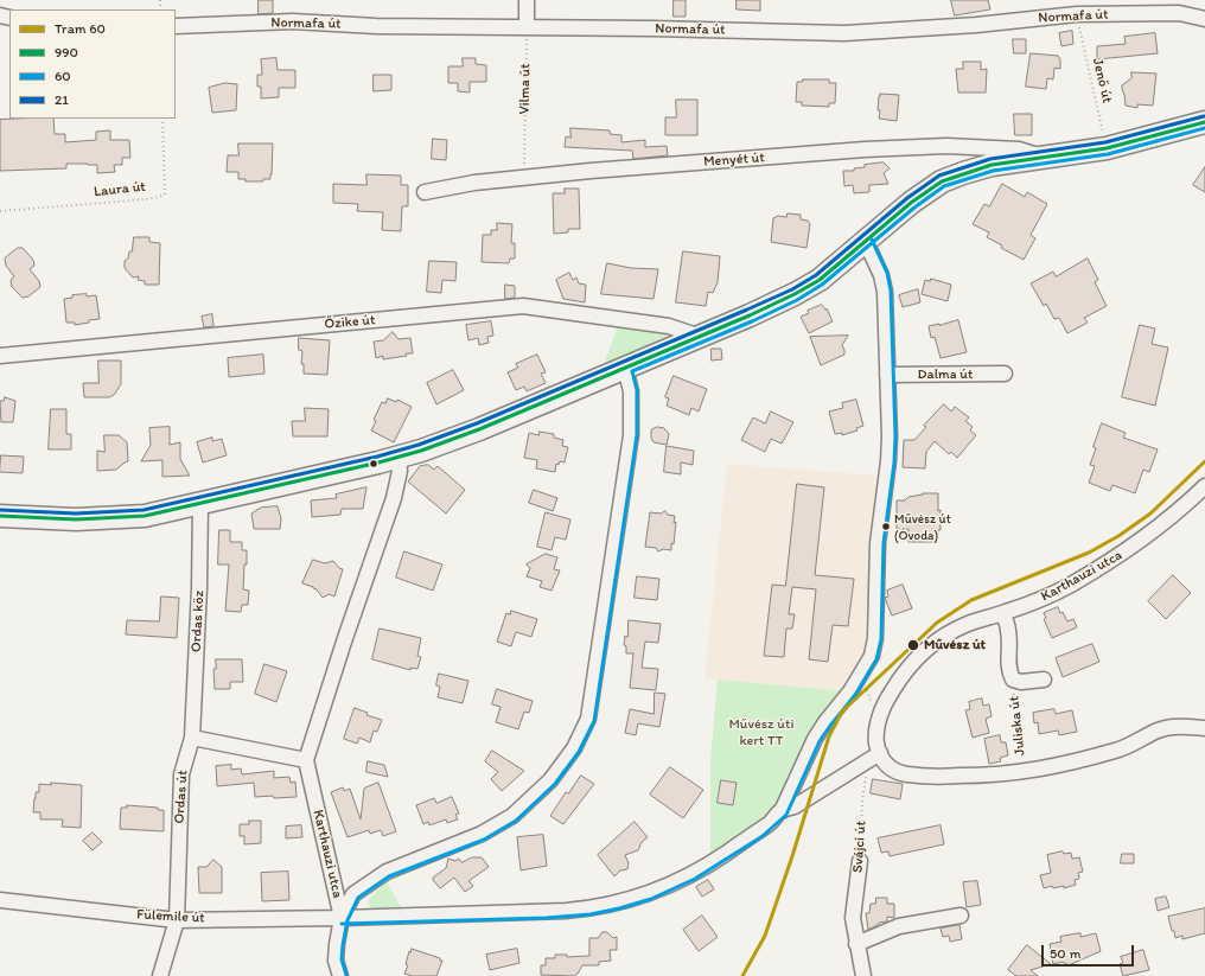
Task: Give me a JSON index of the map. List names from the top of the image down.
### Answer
{
  "streets": {
    "street": [
      "Normafa út",
      "Menyét út",
      "Őzike út",
      "Dalma út",
      "Karthauzi utca",
      "Ordas köz",
      "Juliska út",
      "Ordas út",
      "Svájci út",
      "Fülemile út"
    ],
    "path": ["Jenő út", "Vilma út", "Laura út"]
  },
  "crossings": [
    ["Normafa út", "Vilma út"],
    ["Vilma út", "Menyét út"],
    ["Karthauzi utca", "Juliska út"],
    ["Karthauzi utca", "Svájci út"],
    ["Karthauzi utca", "Fülemile út"],
    ["Ordas köz", "Ordas út"],
    ["Ordas út", "Fülemile út"]
  ],
  "parks": ["Művész úti kert TT"],
  "places": ["Művész út (Óvoda)", "Művész út"],
  "lines": [
    "transit line 21",
    "transit line 990",
    "transit line 60",
    "tram line 60"
  ],
  "legend": [
    "Tram 60",
    "990",
    "60",
    "21"
  ],
  "scale_bar": "50 m"
}
